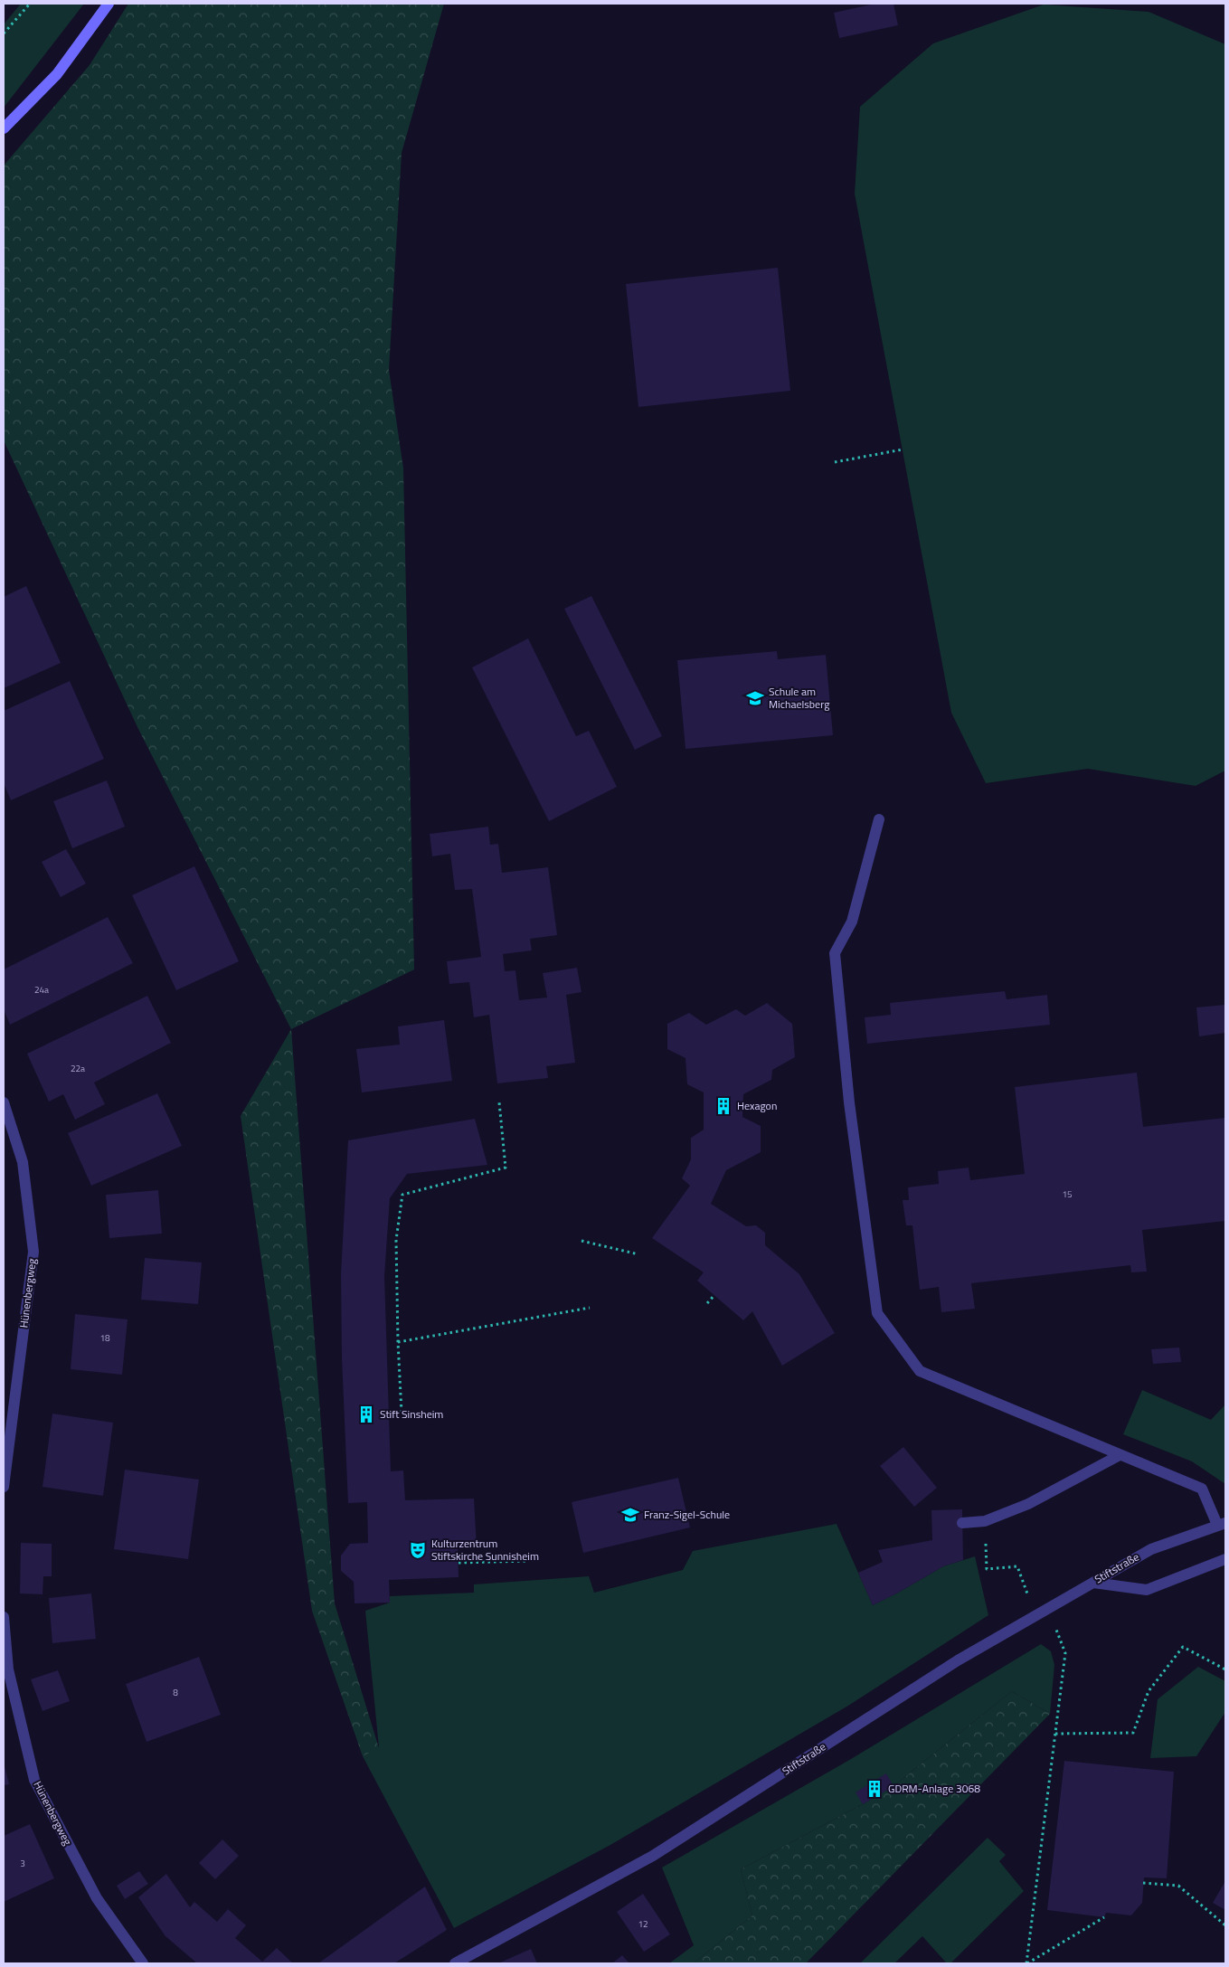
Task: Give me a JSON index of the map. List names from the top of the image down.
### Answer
{
  "streets": {
    "street": ["Hünenbergweg", "Stiftstraße"]
  },
  "places": {
    "school or university": ["Schule am Michaelsberg", "Franz-Sigel-Schule"],
    "building": ["Hexagon", "Stift Sinsheim", "GDRM-Anlage 3068"],
    "theatre": ["Kulturzentrum Stiftskirche Sunnisheim"]
  },
  "house_numbers": [
    "24a",
    "22a",
    "15",
    "18",
    "8",
    "3",
    "12"
  ]
}
